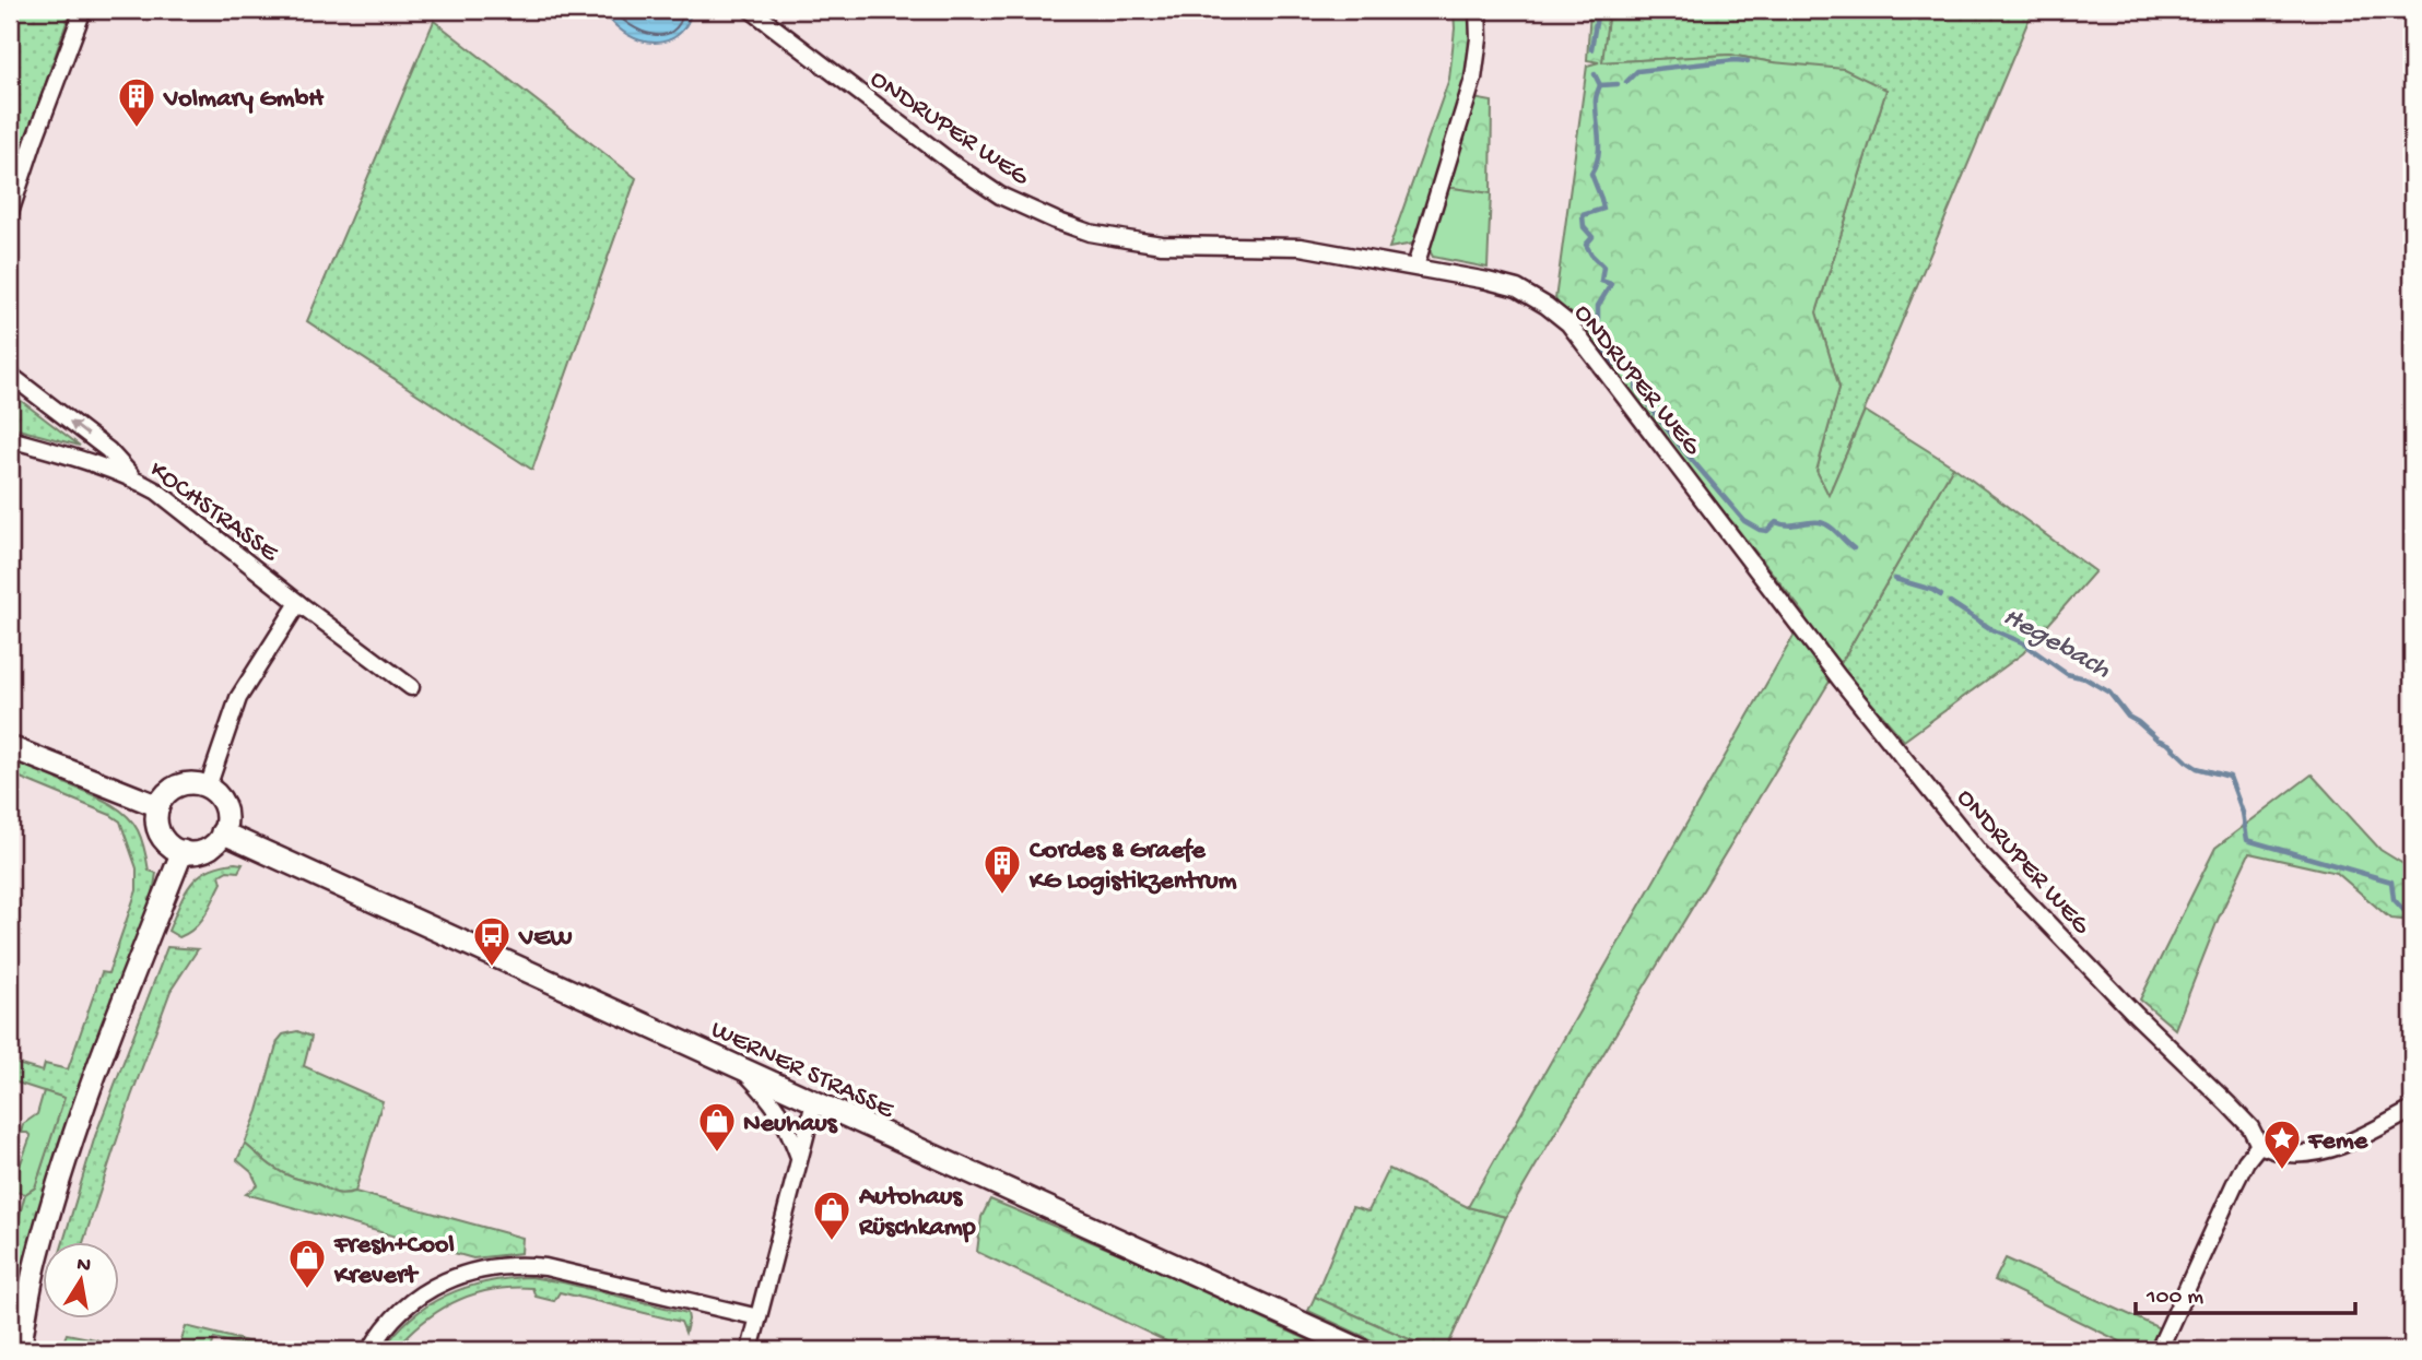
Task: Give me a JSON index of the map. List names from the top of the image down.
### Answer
{
  "streets": {
    "main road": ["WERNER STRASSE"],
    "street": ["ONDRUPER WEG", "KOCHSTRASSE"]
  },
  "water": ["Hegebach"],
  "places": {
    "building": ["Volmary GmbH", "Cordes & Graefe KG Logistikzentrum"],
    "bus stop": ["VEW"],
    "shop": ["Neuhaus", "Autohaus Rüschkamp", "Fresh+Cool Krevert"],
    "place": ["Feme"]
  },
  "scale_bar": "100 m",
  "north": "top"
}
